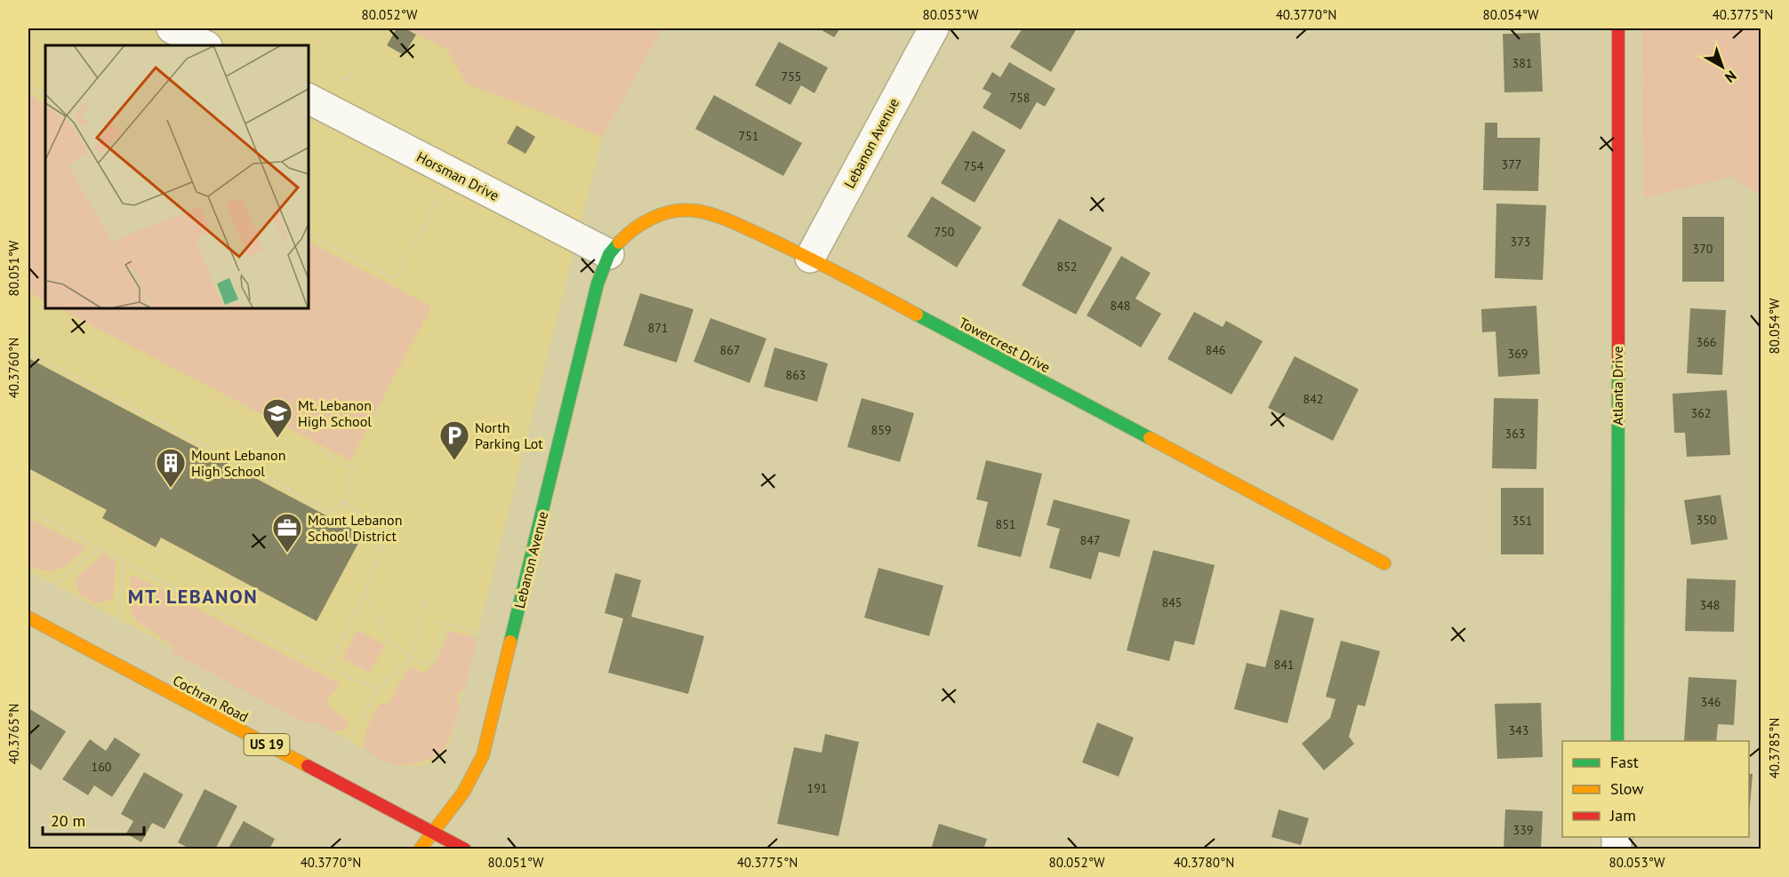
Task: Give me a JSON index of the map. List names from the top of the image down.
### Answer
{
  "streets": {
    "street": [
      "Lebanon Avenue",
      "Horsman Drive",
      "Towercrest Drive",
      "Atlanta Drive",
      "Cochran Road",
      "US 19"
    ]
  },
  "crossings": [
    ["Lebanon Avenue", "Horsman Drive"],
    ["Lebanon Avenue", "Towercrest Drive"],
    ["Lebanon Avenue", "Cochran Road"],
    ["Horsman Drive", "Towercrest Drive"]
  ],
  "districts": ["MT. LEBANON"],
  "places": {
    "school or university": ["Mt. Lebanon High School"],
    "parking": ["North Parking Lot"],
    "building": ["Mount Lebanon High School"],
    "office": ["Mount Lebanon School District"]
  },
  "house_numbers": [
    "381",
    "755",
    "758",
    "751",
    "377",
    "754",
    "750",
    "373",
    "370",
    "852",
    "848",
    "871",
    "366",
    "867",
    "846",
    "369",
    "863",
    "842",
    "362",
    "859",
    "363",
    "350",
    "351",
    "851",
    "847",
    "845",
    "348",
    "841",
    "346",
    "343",
    "160",
    "191",
    "339"
  ],
  "legend": ["Fast", "Slow", "Jam"],
  "scale_bar": "20 m",
  "north": "bottom right",
  "coordinates": [
    "80.052°W",
    "80.053°W",
    "40.3770°N",
    "80.054°W",
    "40.3775°N",
    "80.051°W",
    "40.3760°N",
    "40.3765°N",
    "40.3785°N",
    "40.3780°N"
  ]
}
